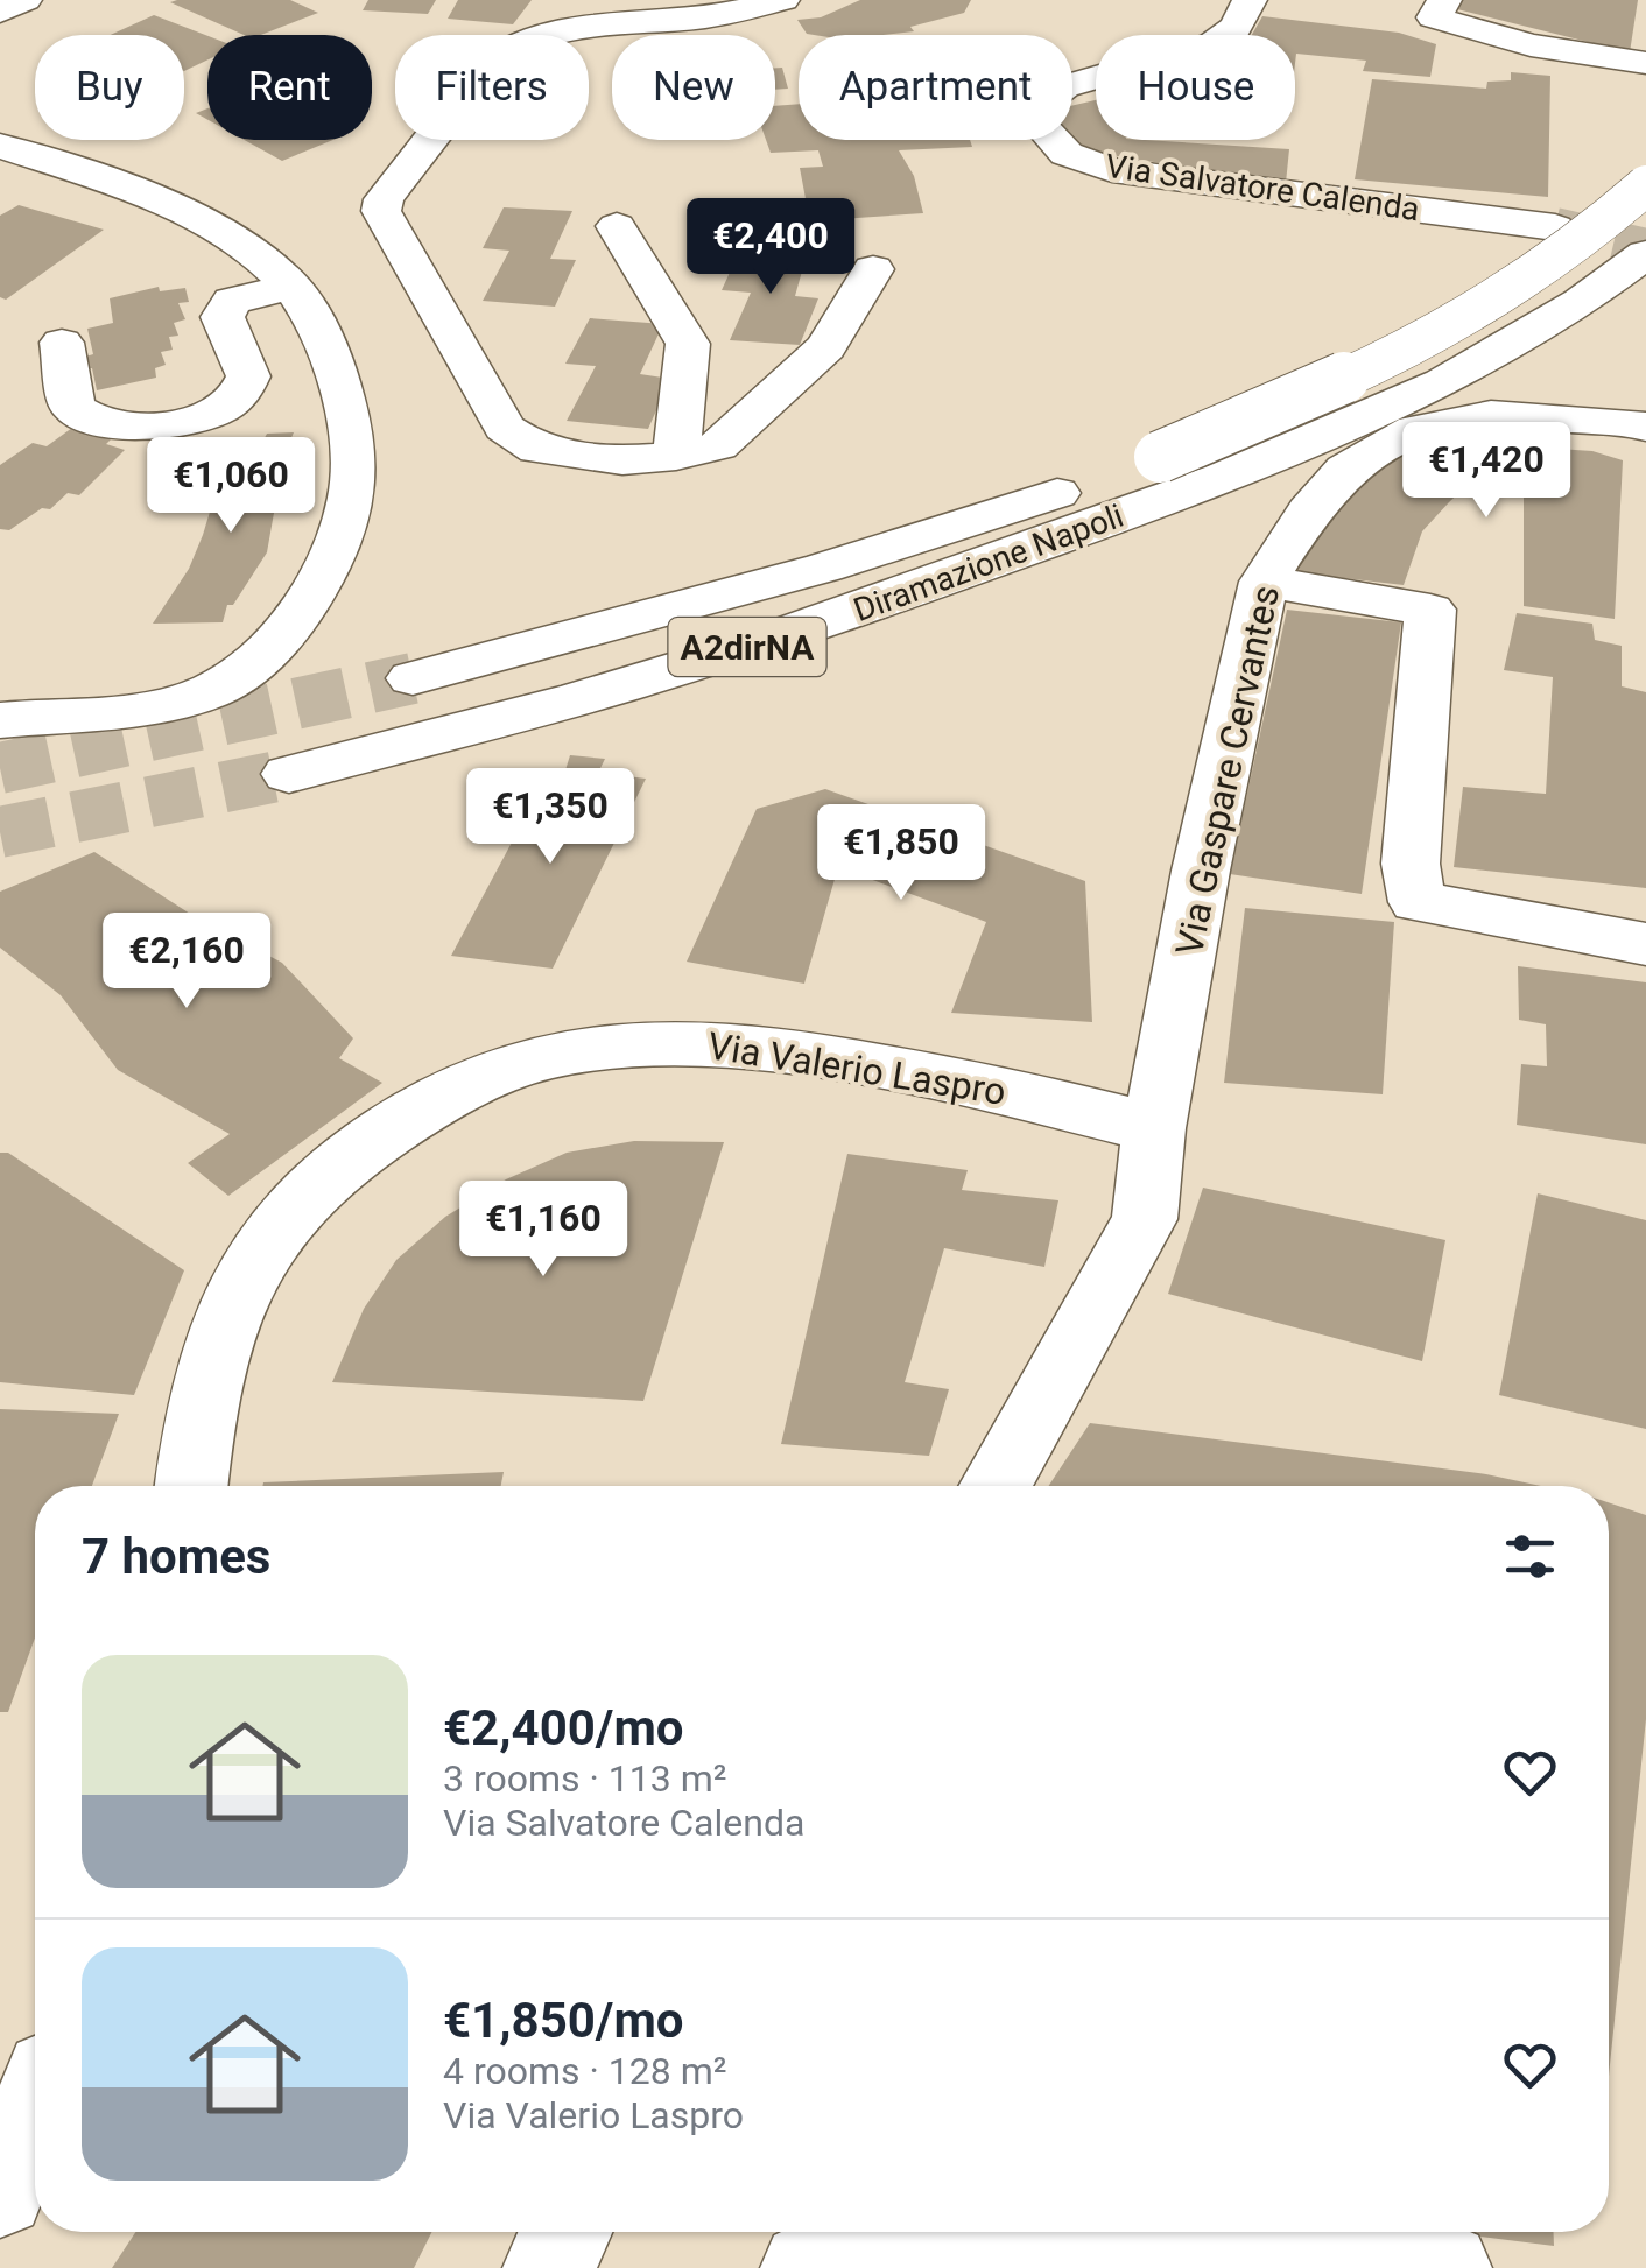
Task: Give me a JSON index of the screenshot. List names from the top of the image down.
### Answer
{
  "streets": {
    "main road": [
      "Via Salvatore Calenda",
      "Diramazione Napoli",
      "A2dirNA",
      "Via Gaspare Cervantes",
      "Via Valerio Laspro"
    ]
  },
  "crossings": [
    ["Via Gaspare Cervantes", "Via Valerio Laspro"]
  ],
  "page": {
    "chip": [
      "Buy",
      "Rent",
      "Filters",
      "New",
      "Apartment",
      "House"
    ],
    "price": [
      "€2,400",
      "€1,420",
      "€1,060",
      "€1,350",
      "€1,850",
      "€2,160",
      "€1,160"
    ],
    "heading": "7 homes",
    "list": [
      {
        "name": "€2,400/mo",
        "note": "3 rooms · 113 m² · Via Salvatore Calenda"
      },
      {
        "name": "€1,850/mo",
        "note": "4 rooms · 128 m² · Via Valerio Laspro"
      }
    ]
  }
}
